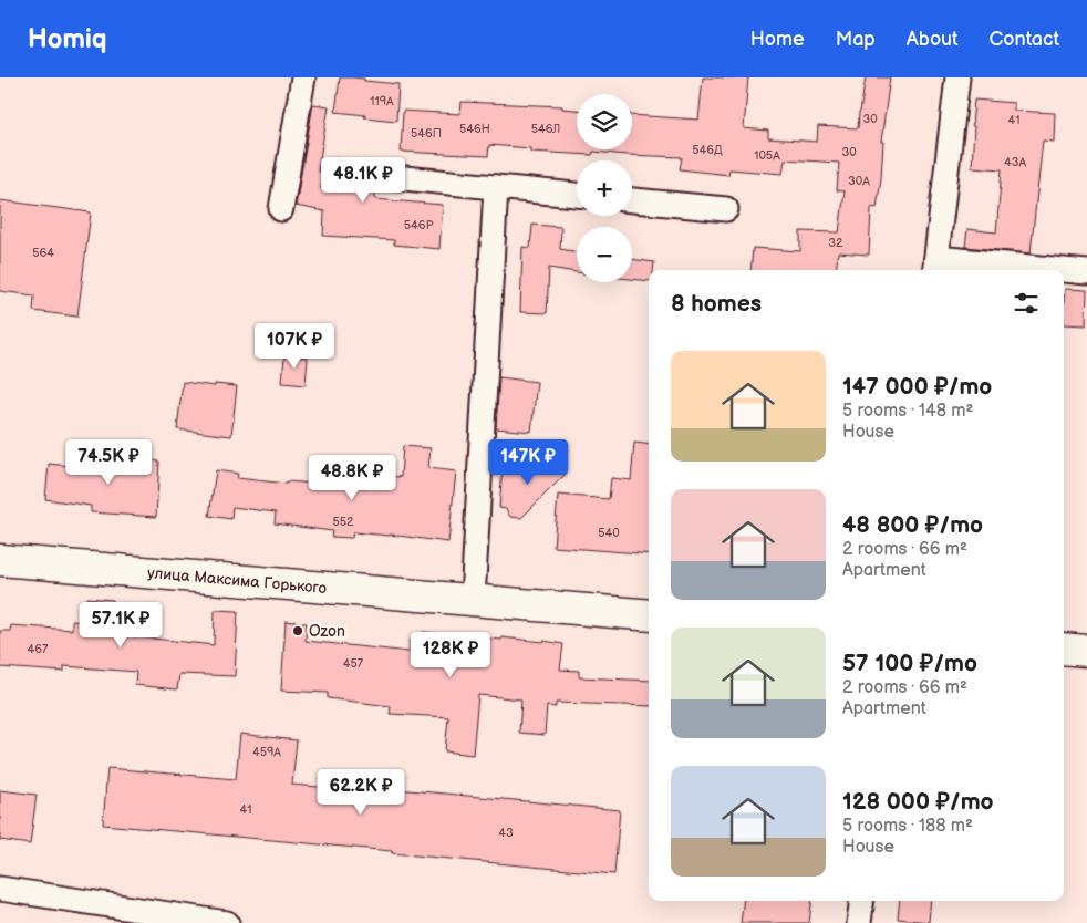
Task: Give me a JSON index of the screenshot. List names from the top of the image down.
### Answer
{
  "streets": {
    "main road": ["улица Максима Горького"]
  },
  "places": ["Ozon"],
  "house_numbers": [
    "119А",
    "30",
    "41",
    "546Н",
    "546Л",
    "546П",
    "546Д",
    "30",
    "105А",
    "43А",
    "30А",
    "546Р",
    "32",
    "564",
    "552",
    "540",
    "467",
    "457",
    "459А",
    "41",
    "43"
  ],
  "page": {
    "header": "Homiq",
    "nav": [
      "Home",
      "Map",
      "About",
      "Contact"
    ],
    "map_buttons": ["+", "−"],
    "price": [
      "48.1K ₽",
      "107K ₽",
      "74.5K ₽",
      "147K ₽",
      "48.8K ₽",
      "57.1K ₽",
      "128K ₽",
      "62.2K ₽"
    ],
    "heading": "8 homes",
    "list": [
      {
        "name": "147 000 ₽/mo",
        "note": "5 rooms · 148 m² · House"
      },
      {
        "name": "48 800 ₽/mo",
        "note": "2 rooms · 66 m² · Apartment"
      },
      {
        "name": "57 100 ₽/mo",
        "note": "2 rooms · 66 m² · Apartment"
      },
      {
        "name": "128 000 ₽/mo",
        "note": "5 rooms · 188 m² · House"
      }
    ]
  }
}
